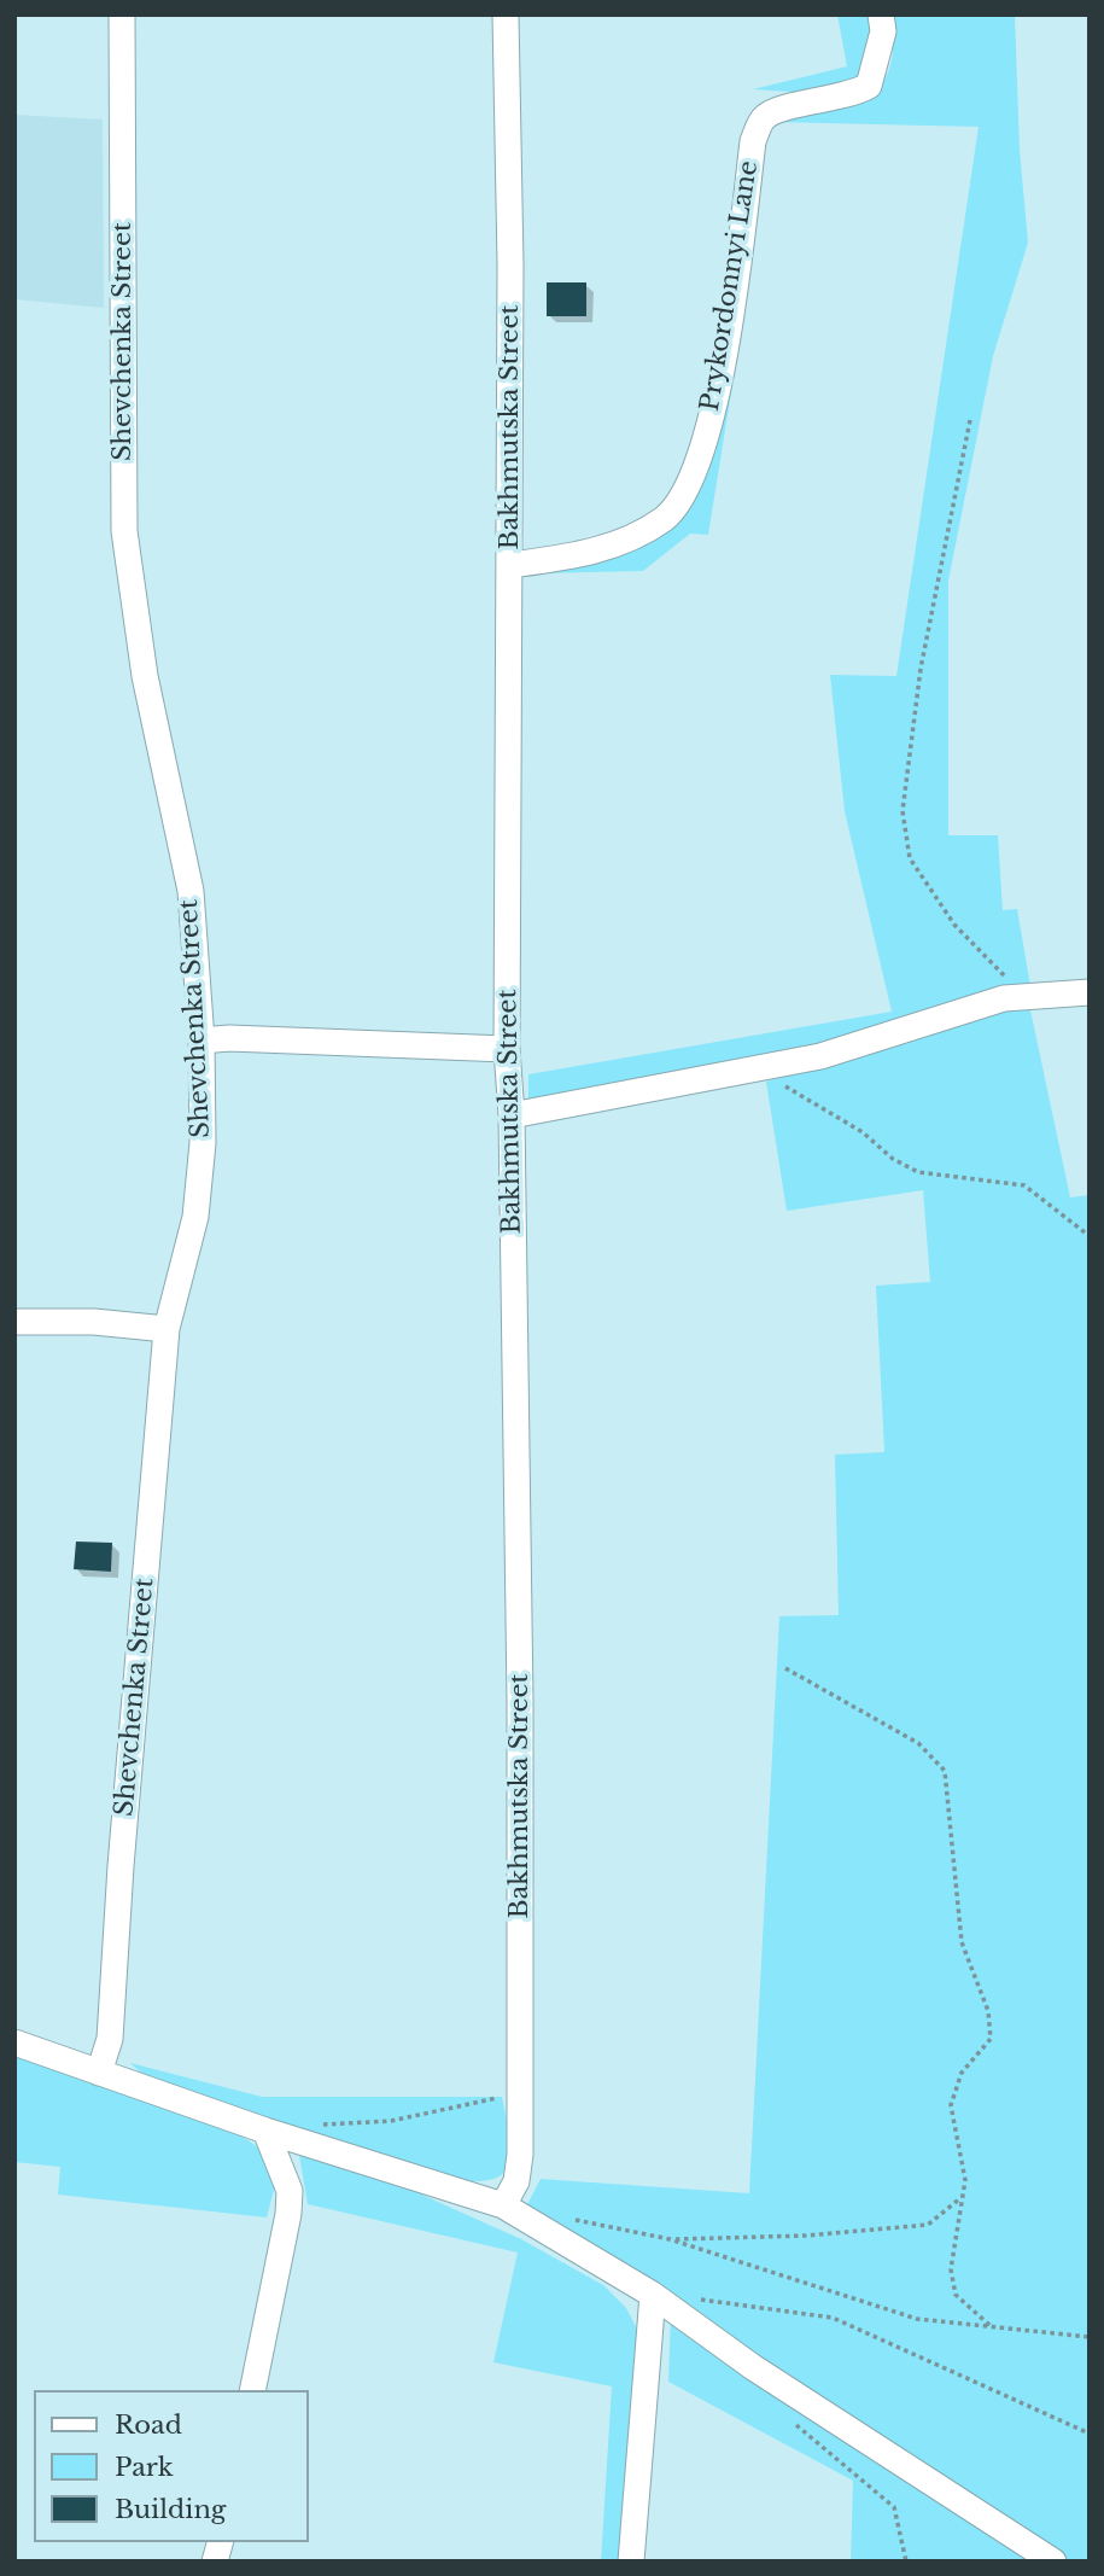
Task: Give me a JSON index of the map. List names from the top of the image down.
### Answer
{
  "streets": {
    "street": ["Prykordonnyi Lane", "Shevchenka Street", "Bakhmutska Street"]
  },
  "crossings": [
    ["Prykordonnyi Lane", "Bakhmutska Street"]
  ],
  "legend": ["Road", "Park", "Building"]
}
